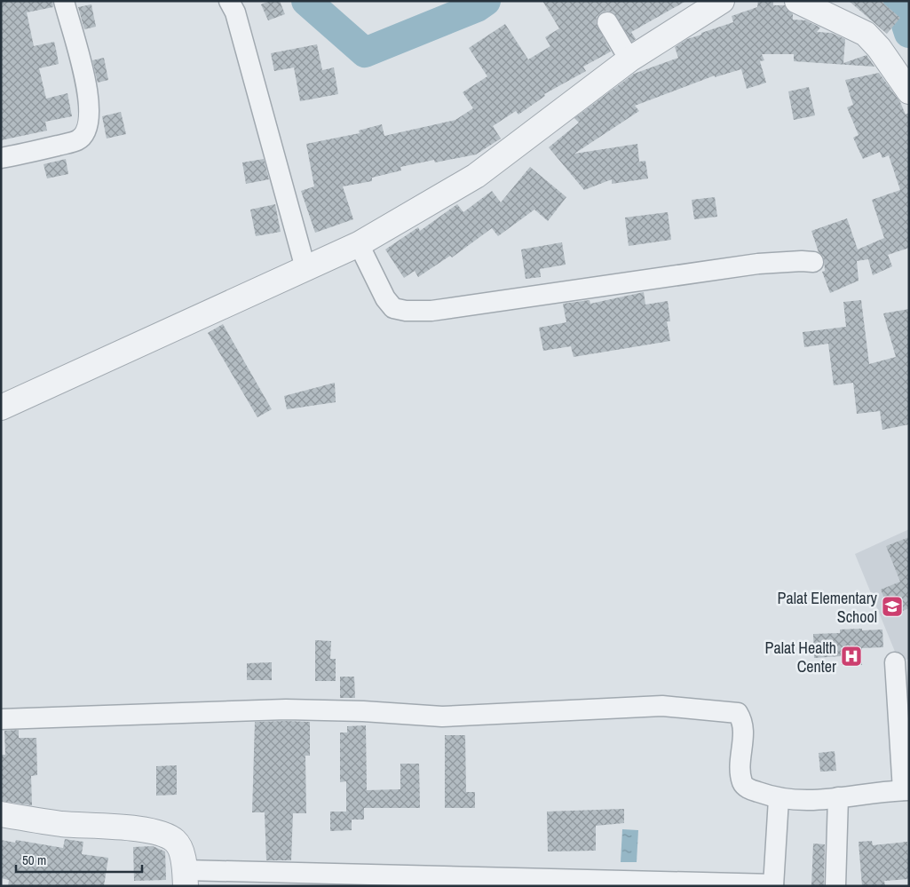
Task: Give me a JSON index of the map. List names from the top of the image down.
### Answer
{
  "places": {
    "school or university": ["Palat Elementary School"],
    "hospital": ["Palat Health Center"]
  },
  "scale_bar": "50 m"
}
